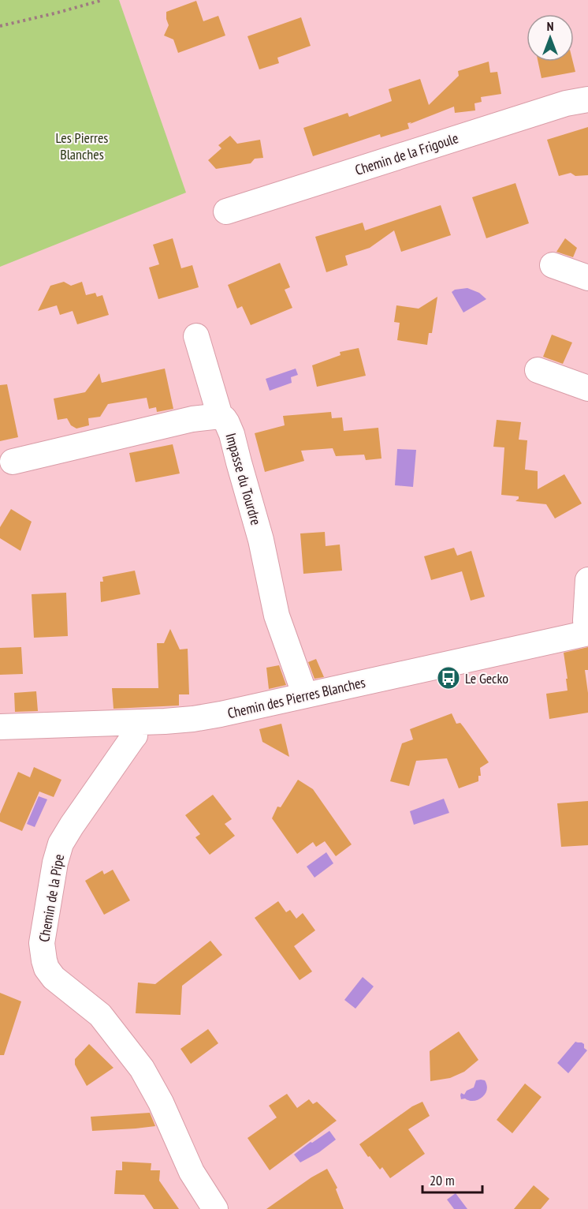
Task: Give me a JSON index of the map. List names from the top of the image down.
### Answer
{
  "streets": {
    "street": [
      "Chemin de la Frigoule",
      "Impasse du Tourdre",
      "Chemin des Pierres Blanches",
      "Chemin de la Pipe"
    ]
  },
  "crossings": [
    ["Impasse du Tourdre", "Chemin des Pierres Blanches"],
    ["Chemin des Pierres Blanches", "Chemin de la Pipe"]
  ],
  "parks": ["Les Pierres Blanches"],
  "places": {
    "bus stop": ["Le Gecko"]
  },
  "scale_bar": "20 m",
  "north": "top"
}
